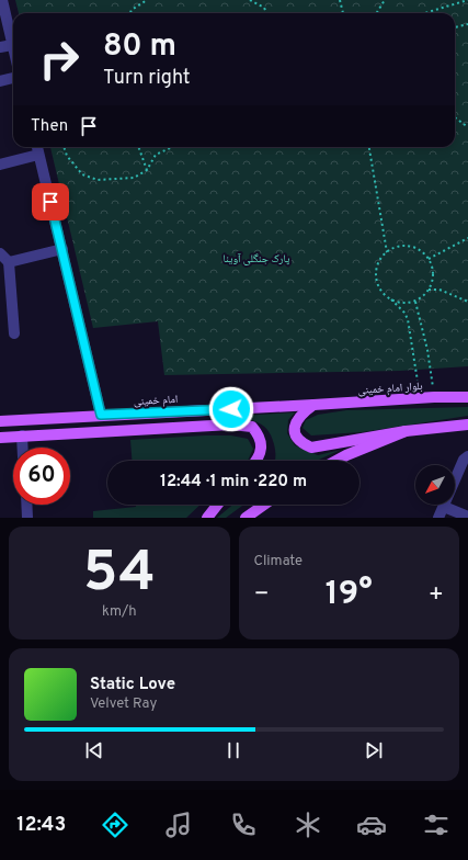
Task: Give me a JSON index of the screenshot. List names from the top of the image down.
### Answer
{
  "streets": {
    "main road": ["بلوار امام خمینی", "امام خمینی"]
  },
  "crossings": [
    ["بلوار امام خمینی", "امام خمینی"]
  ],
  "parks": ["پارک جنگلی آوینا"],
  "north": "bottom left",
  "page": {
    "turn": ["80 m", "Turn right"],
    "then": "Then",
    "limit": "60",
    "trip": "12:44 · 1 min · 220 m",
    "tile": [
      ["54", "km/h"],
      "Climate"
    ],
    "heat": ["−", "19°", "+"],
    "song": ["Static Love", "Velvet Ray"],
    "tabs": "12:43"
  }
}
